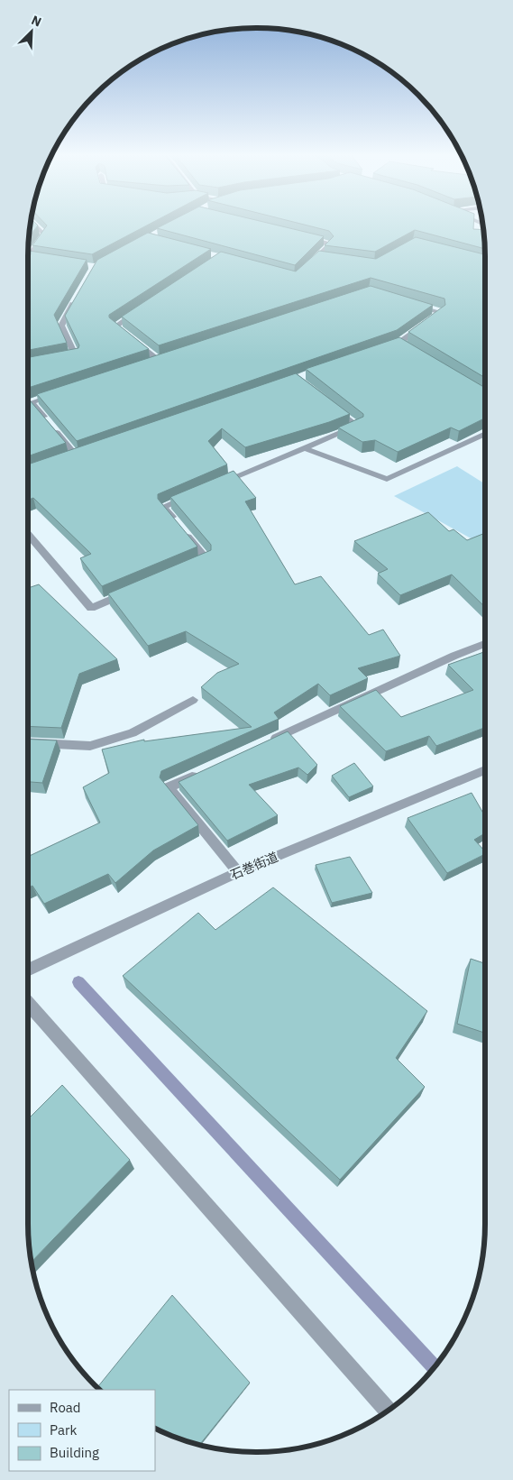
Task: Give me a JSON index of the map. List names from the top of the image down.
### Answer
{
  "streets": {
    "street": ["石巻街道"]
  },
  "legend": ["Road", "Park", "Building"],
  "north": "top right"
}
